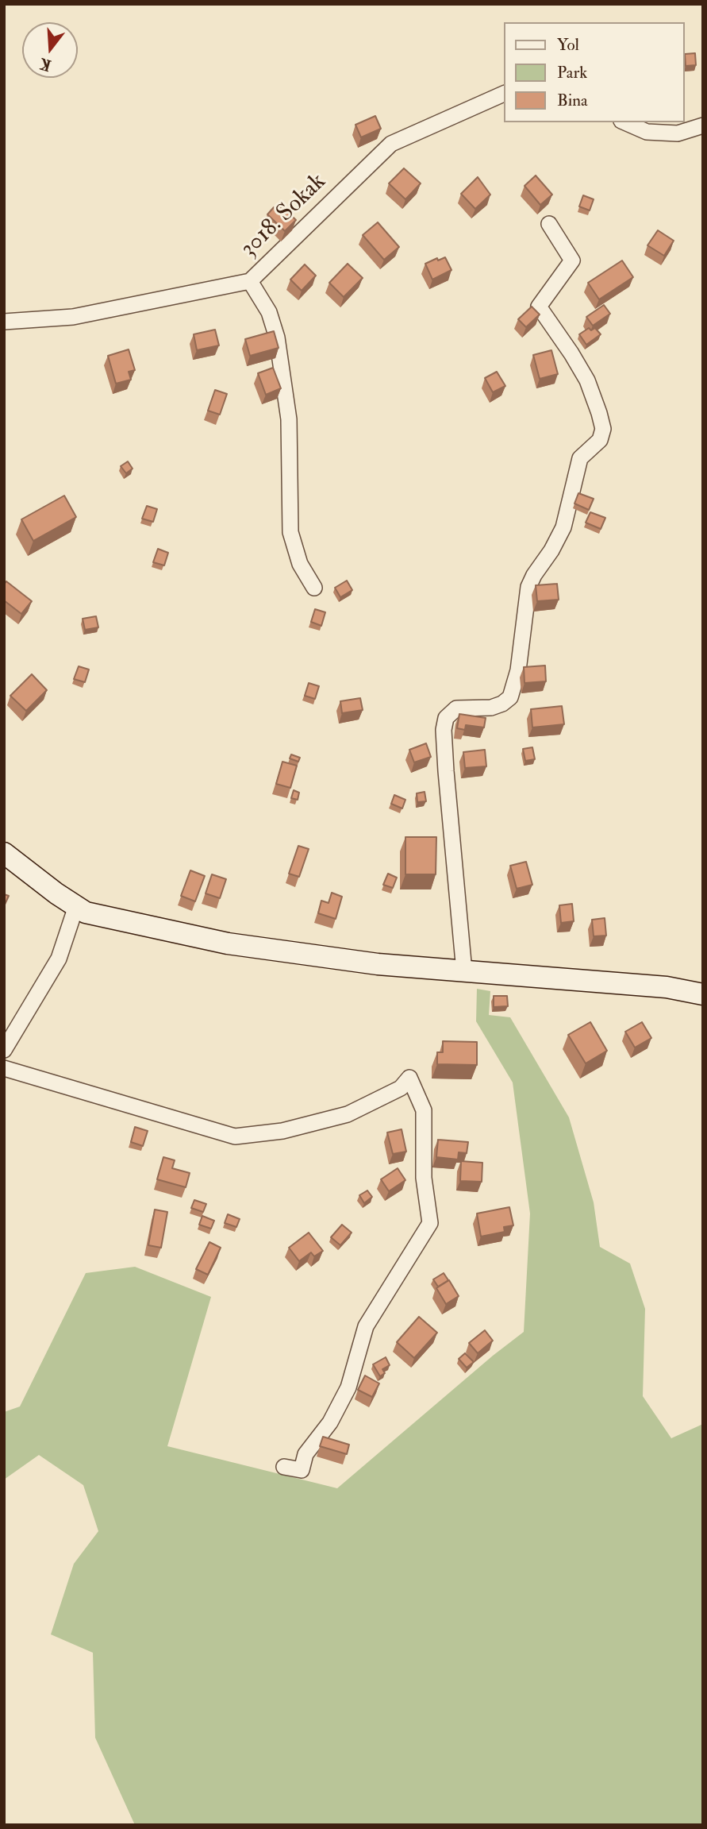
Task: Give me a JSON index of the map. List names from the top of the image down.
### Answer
{
  "streets": {
    "street": ["3018. Sokak"]
  },
  "legend": ["Yol", "Park", "Bina"],
  "north": "bottom"
}
